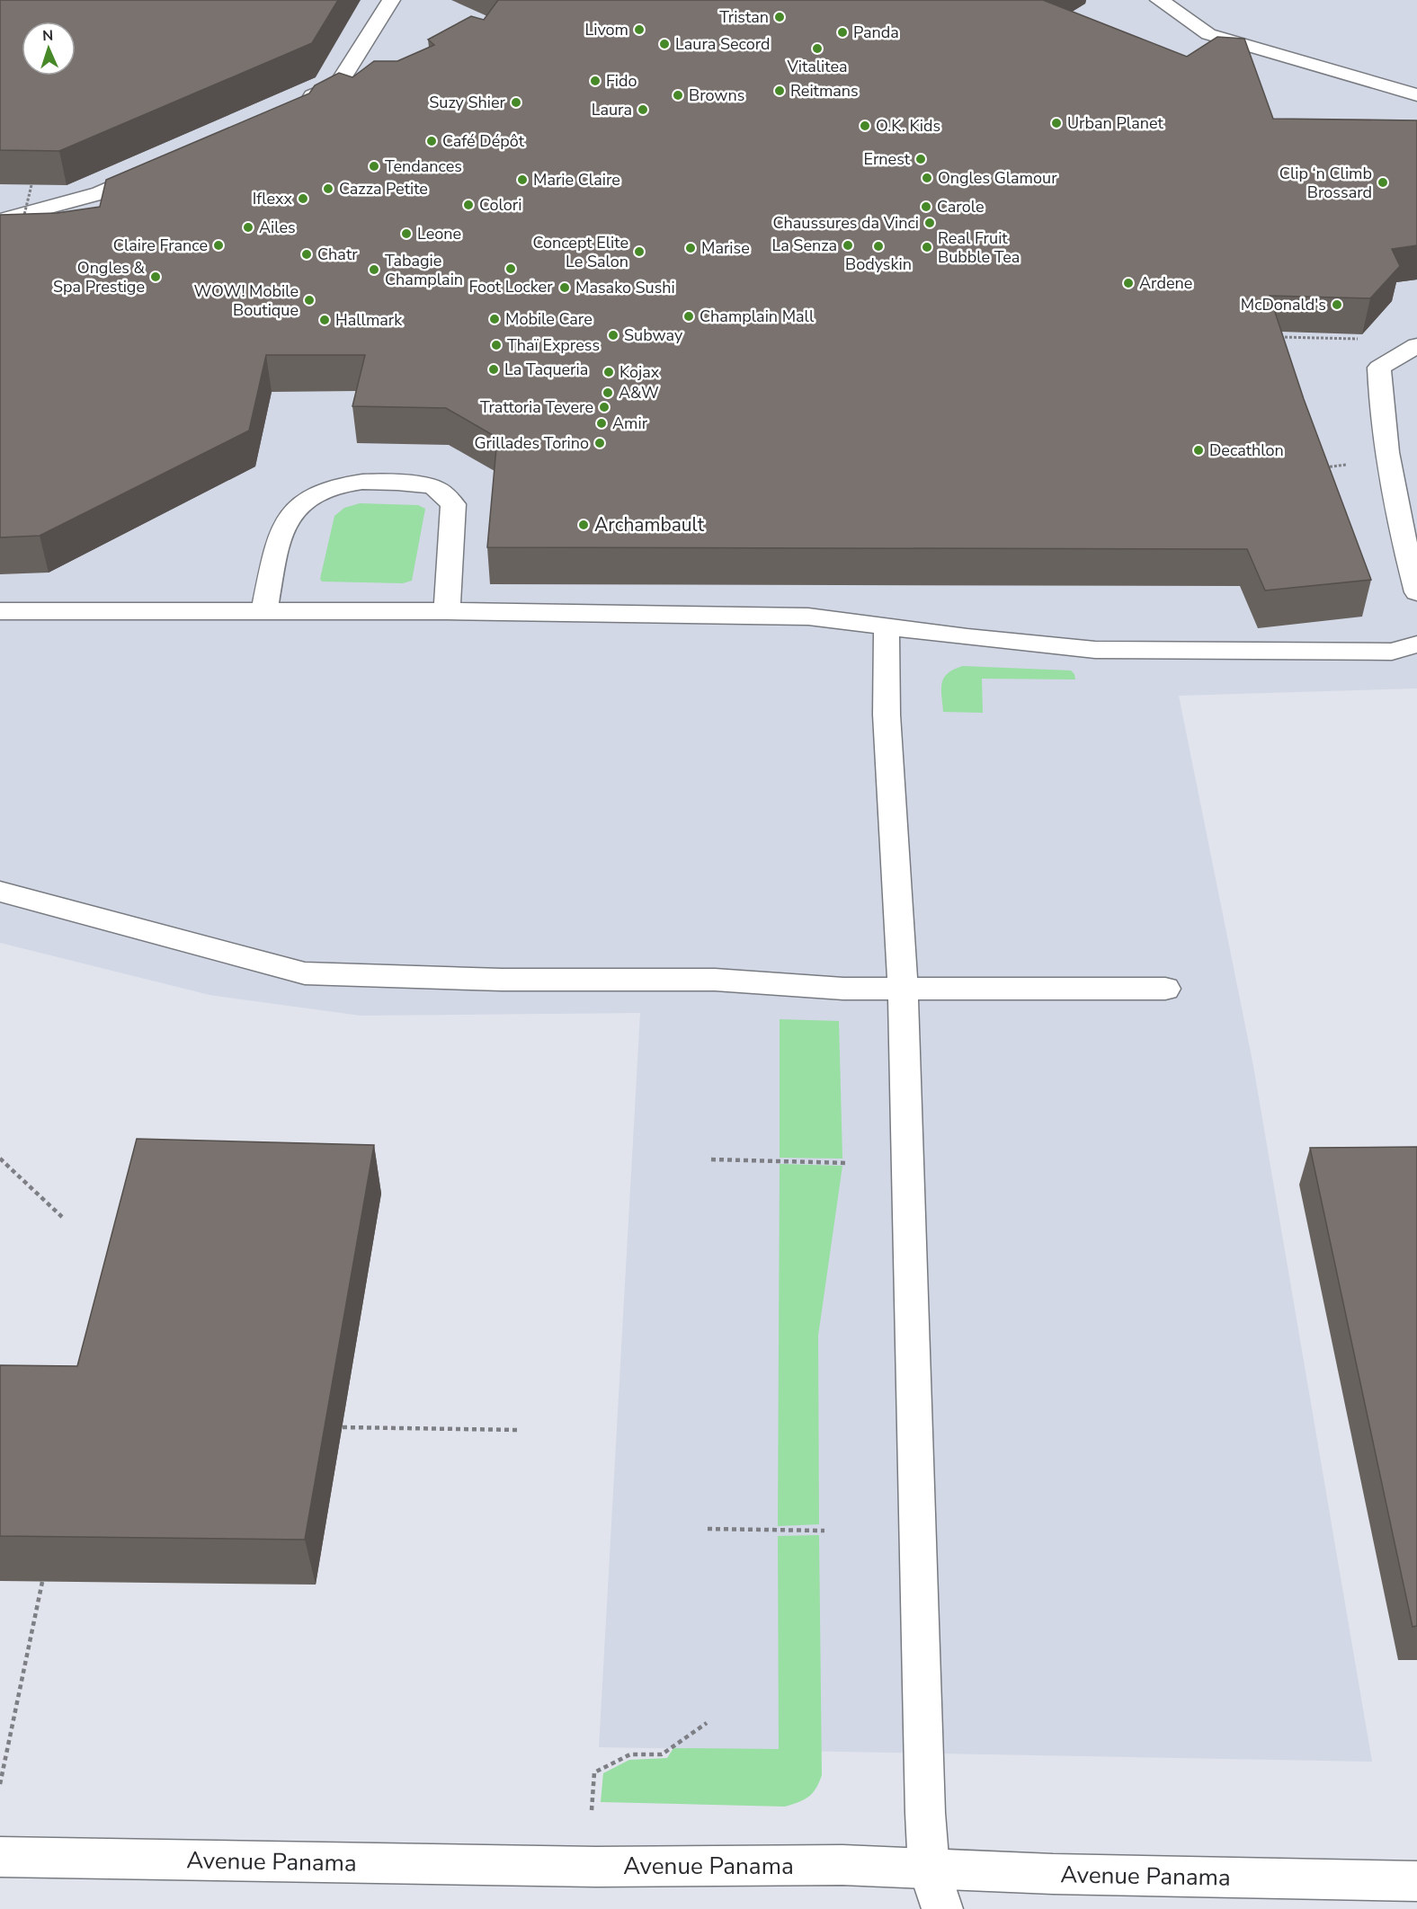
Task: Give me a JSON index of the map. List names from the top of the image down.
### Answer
{
  "streets": {
    "street": ["Avenue Panama"]
  },
  "places": [
    "Tristan",
    "Livom",
    "Panda",
    "Laura Secord",
    "Vitalitea",
    "Fido",
    "Reitmans",
    "Browns",
    "Suzy Shier",
    "Laura",
    "Urban Planet",
    "O.K. Kids",
    "Café Dépôt",
    "Ernest",
    "Tendances",
    "Ongles Glamour",
    "Marie Claire",
    "Clip ‘n Climb Brossard",
    "Cazza Petite",
    "Iflexx",
    "Colori",
    "Carole",
    "Chaussures da Vinci",
    "Ailes",
    "Leone",
    "Claire France",
    "La Senza",
    "Bodyskin",
    "Real Fruit Bubble Tea",
    "Marise",
    "Concept Elite Le Salon",
    "Chatr",
    "Foot Locker",
    "Tabagie Champlain",
    "Ongles & Spa Prestige",
    "Ardene",
    "Masako Sushi",
    "WOW! Mobile Boutique",
    "McDonald's",
    "Champlain Mall",
    "Mobile Care",
    "Hallmark",
    "Subway",
    "Thaï Express",
    "La Taqueria",
    "Kojax",
    "A&W",
    "Trattoria Tevere",
    "Amir",
    "Grillades Torino",
    "Decathlon",
    "Archambault"
  ],
  "north": "top"
}
